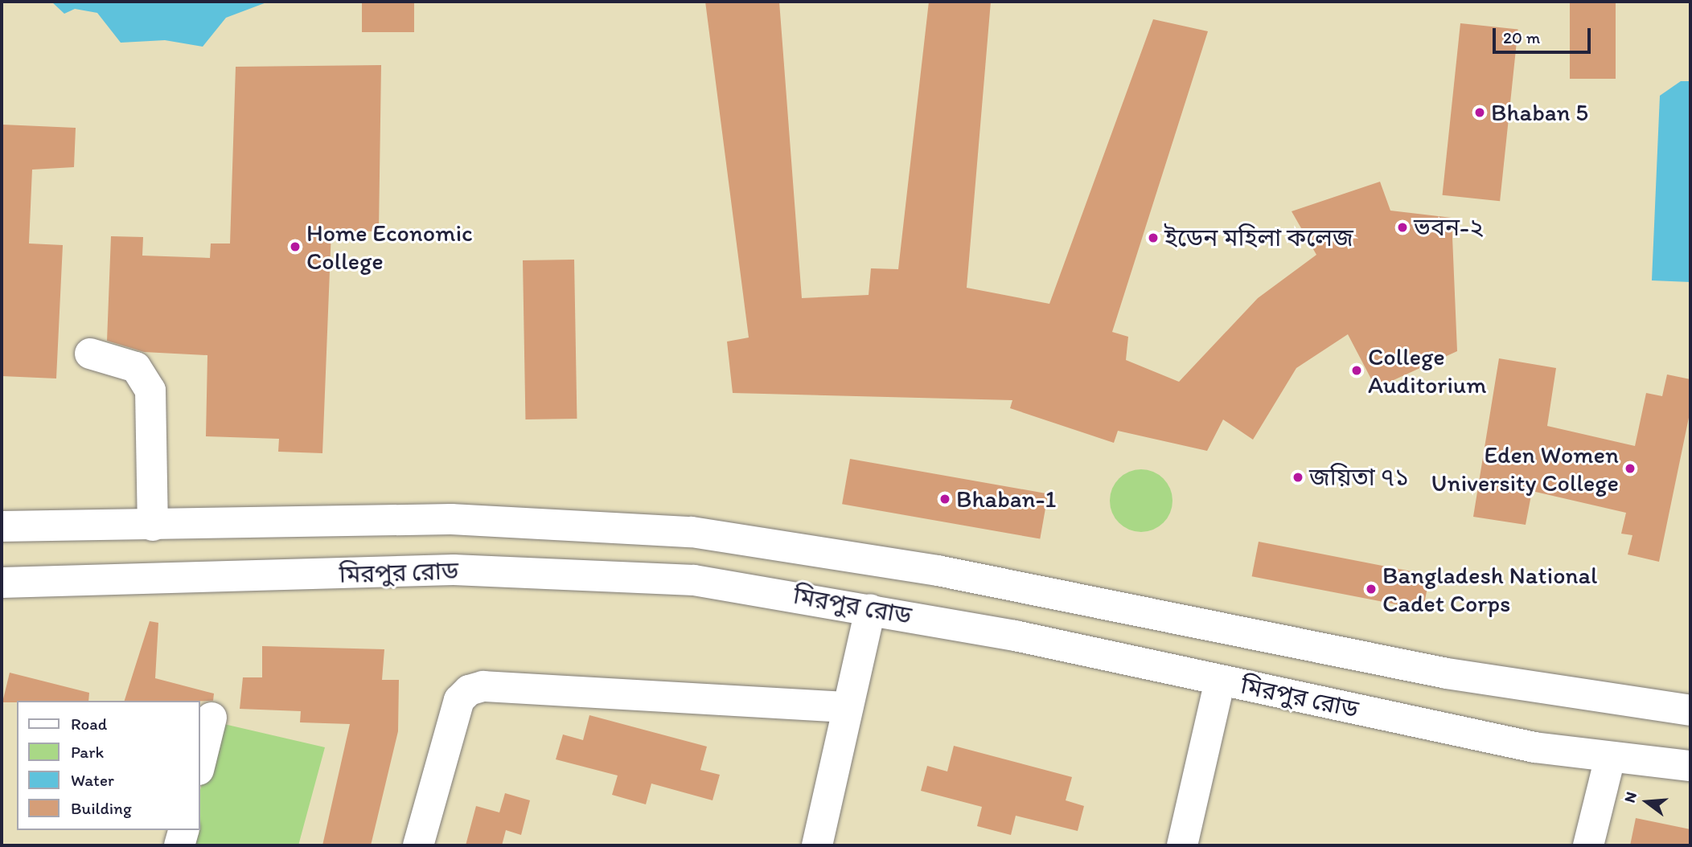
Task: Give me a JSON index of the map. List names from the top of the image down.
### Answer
{
  "streets": {
    "main road": ["মিরপুর রোড"]
  },
  "places": [
    "Bhaban 5",
    "ভবন-২",
    "ইডেন মহিলা কলেজ",
    "Home Economic College",
    "College Auditorium",
    "Eden Women University College",
    "জয়িতা ৭১",
    "Bhaban-1",
    "Bangladesh National Cadet Corps"
  ],
  "legend": [
    "Road",
    "Park",
    "Water",
    "Building"
  ],
  "scale_bar": "20 m",
  "north": "left"
}
